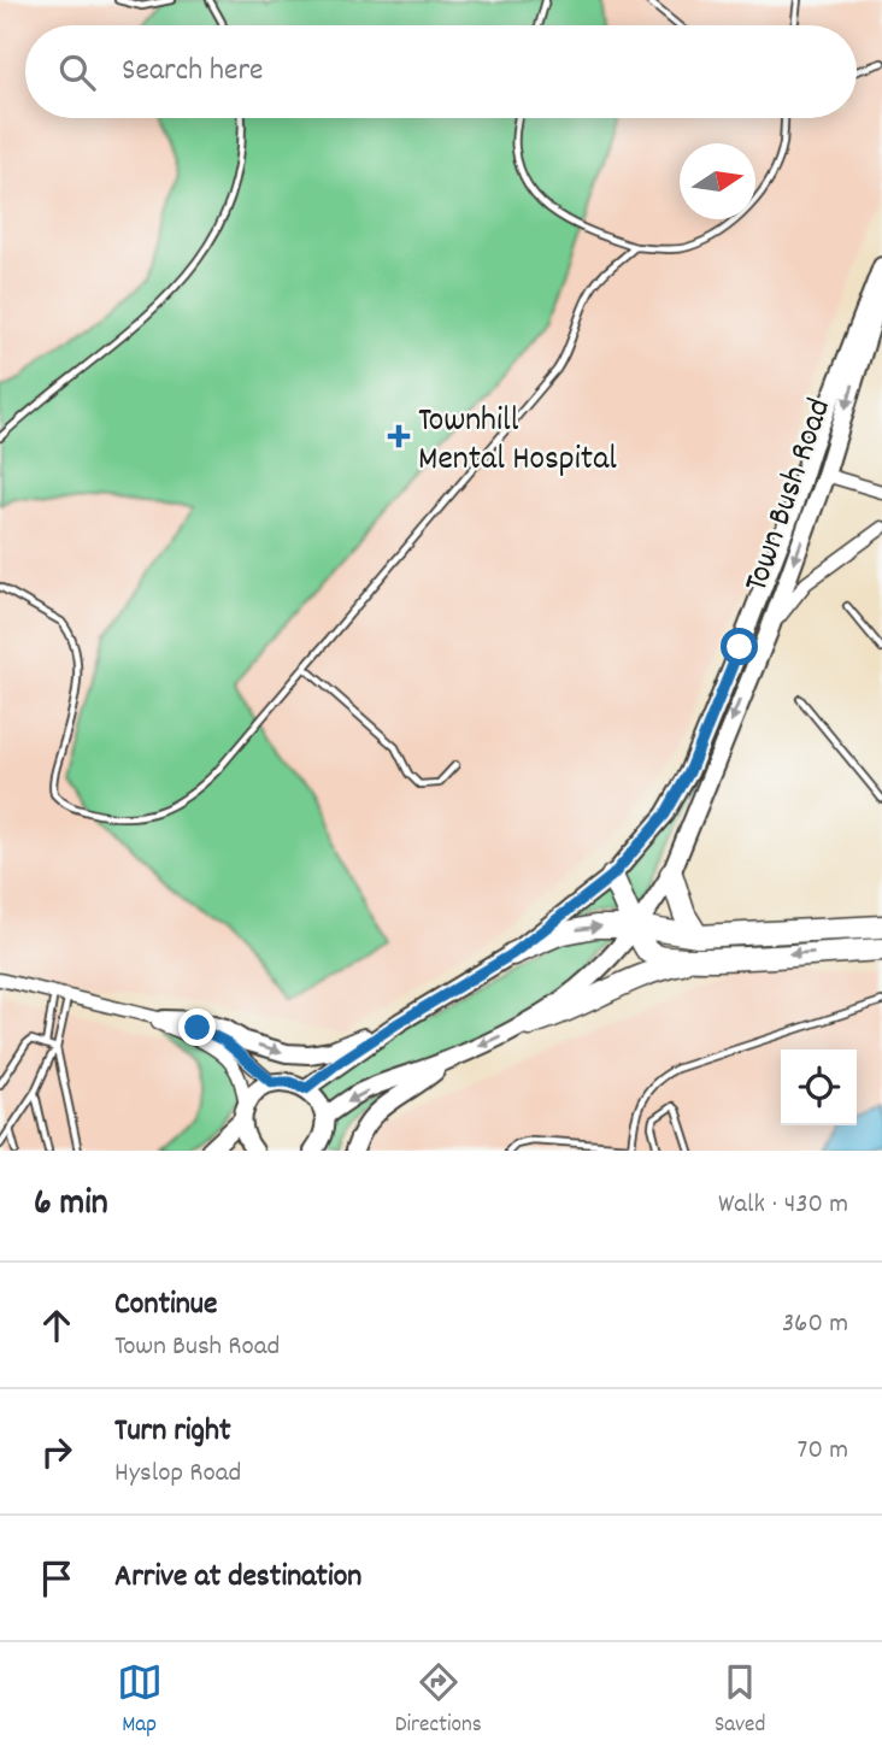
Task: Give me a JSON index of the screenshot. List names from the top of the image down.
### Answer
{
  "streets": {
    "street": ["Town Bush Road"]
  },
  "places": {
    "health": ["Townhill Mental Hospital"]
  },
  "north": "right",
  "page": {
    "search": "Search here",
    "heading": ["6 min", "Walk · 430 m"],
    "list": [
      ["Continue", "Town Bush Road", "360 m"],
      ["Turn right", "Hyslop Road", "70 m"],
      "Arrive at destination"
    ],
    "nav": ["Map", "Directions", "Saved"]
  }
}
